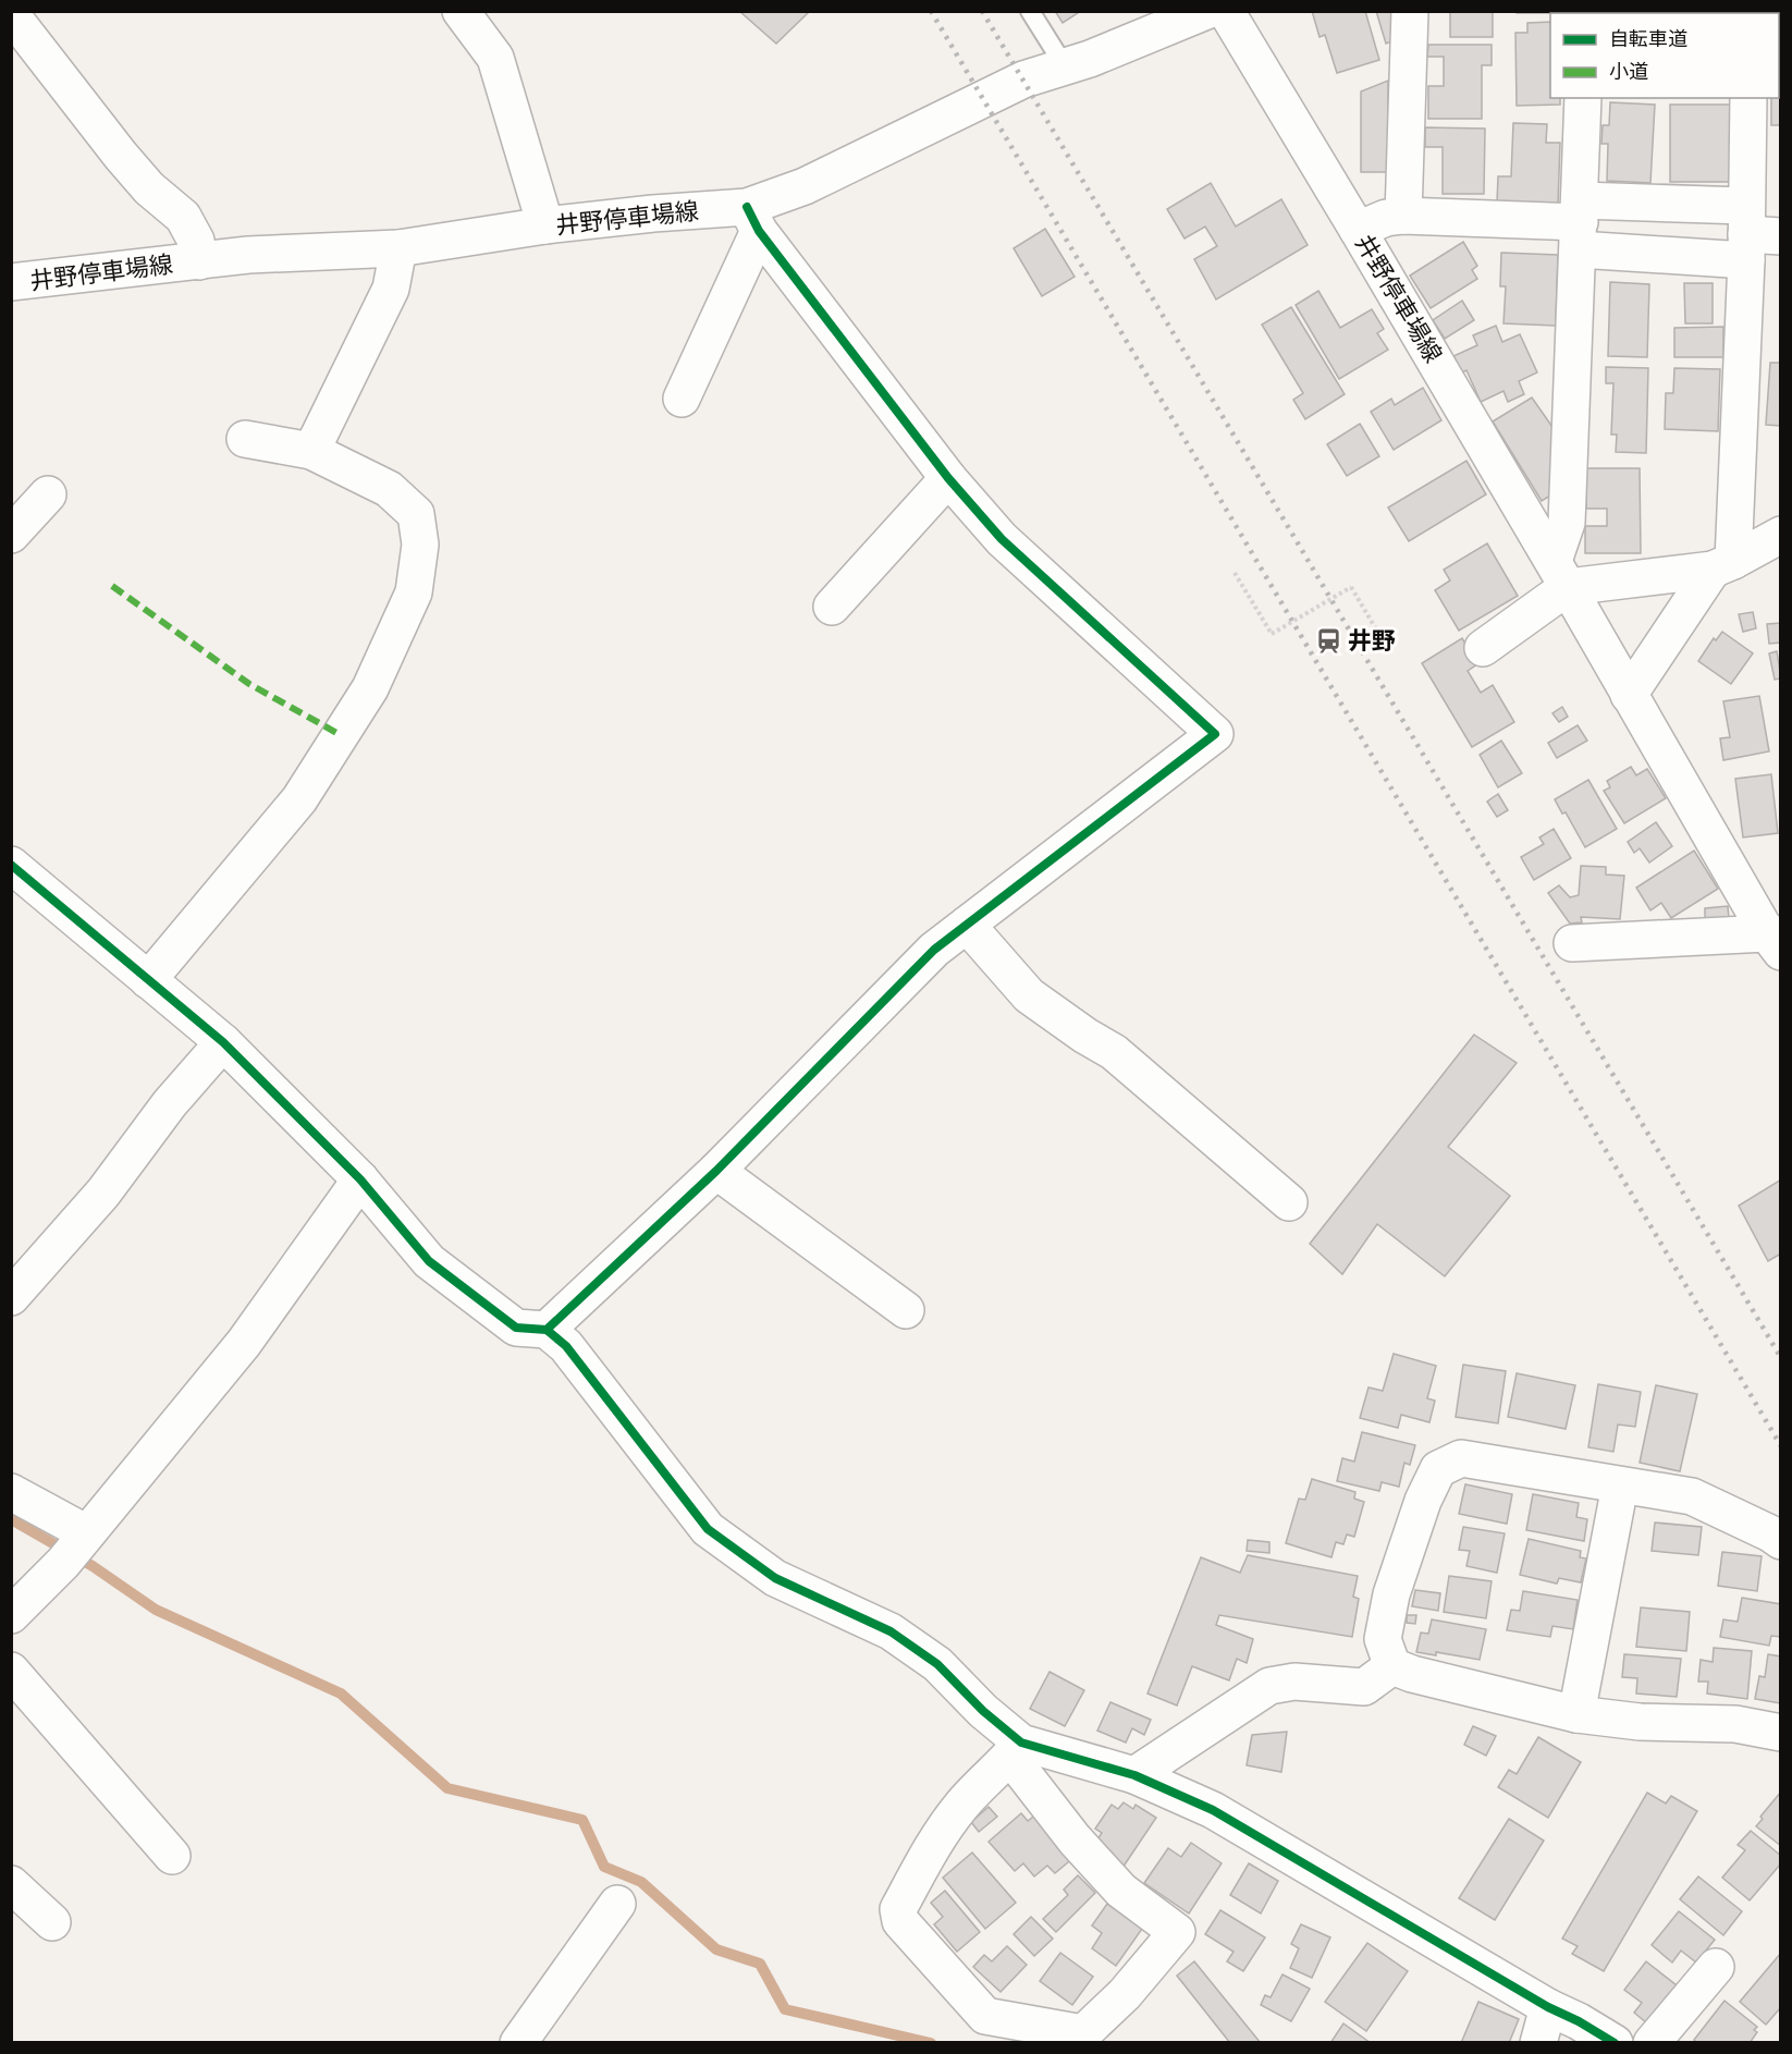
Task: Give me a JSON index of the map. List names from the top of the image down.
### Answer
{
  "streets": {
    "street": ["井野停車場線"]
  },
  "places": {
    "station": ["井野"]
  },
  "legend": ["自転車道", "小道"]
}
